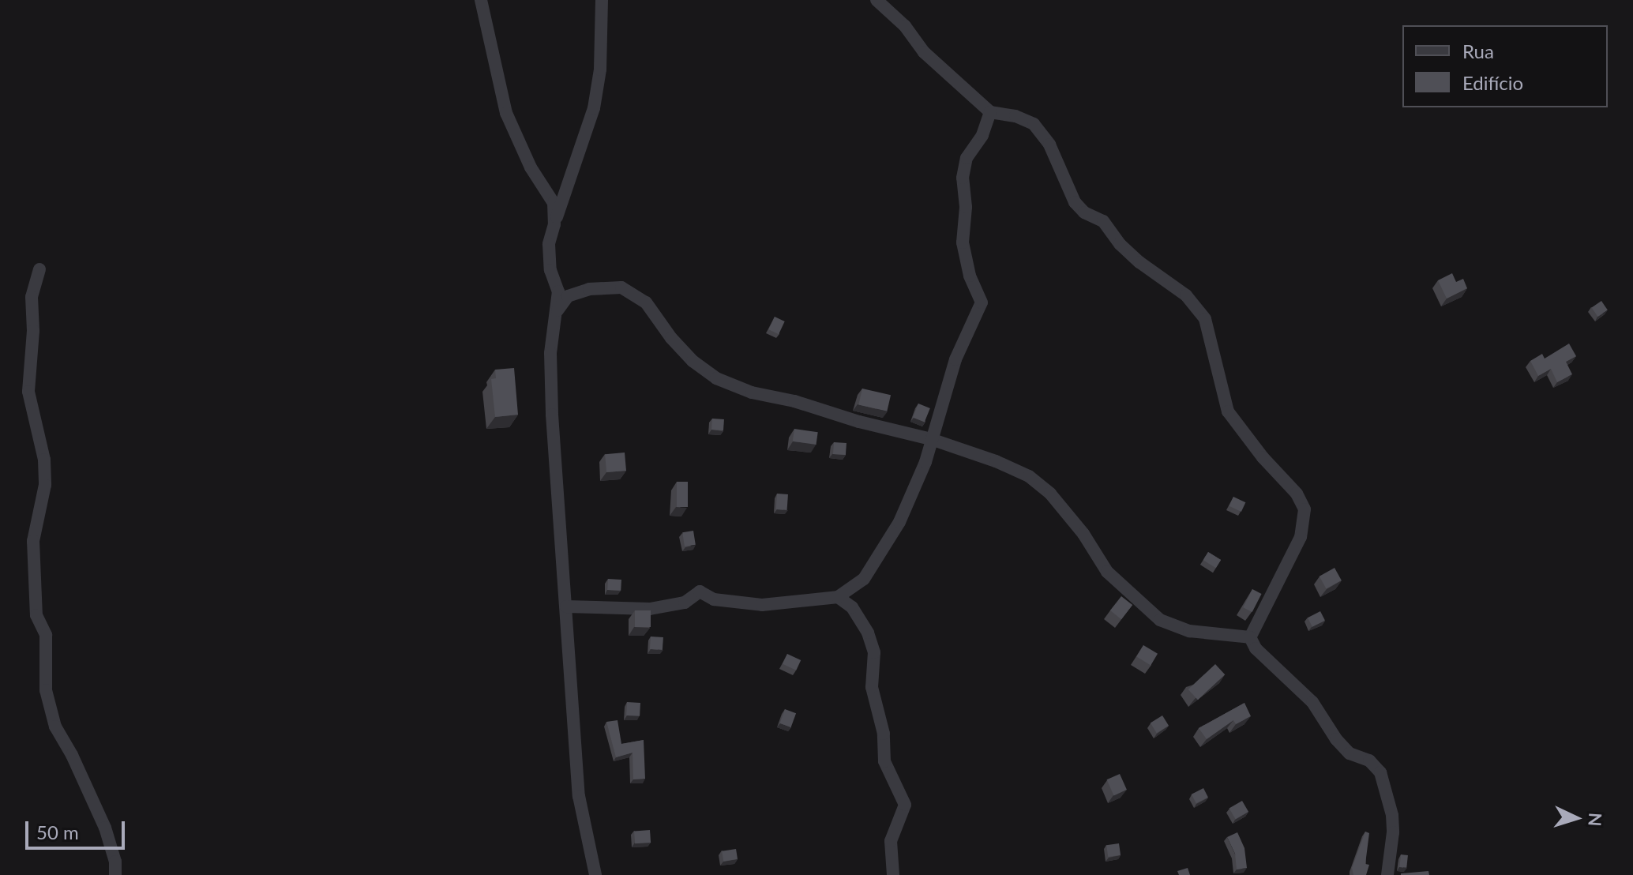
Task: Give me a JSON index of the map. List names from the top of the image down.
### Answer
{
  "legend": ["Rua", "Edifício"],
  "scale_bar": "50 m",
  "north": "right"
}
